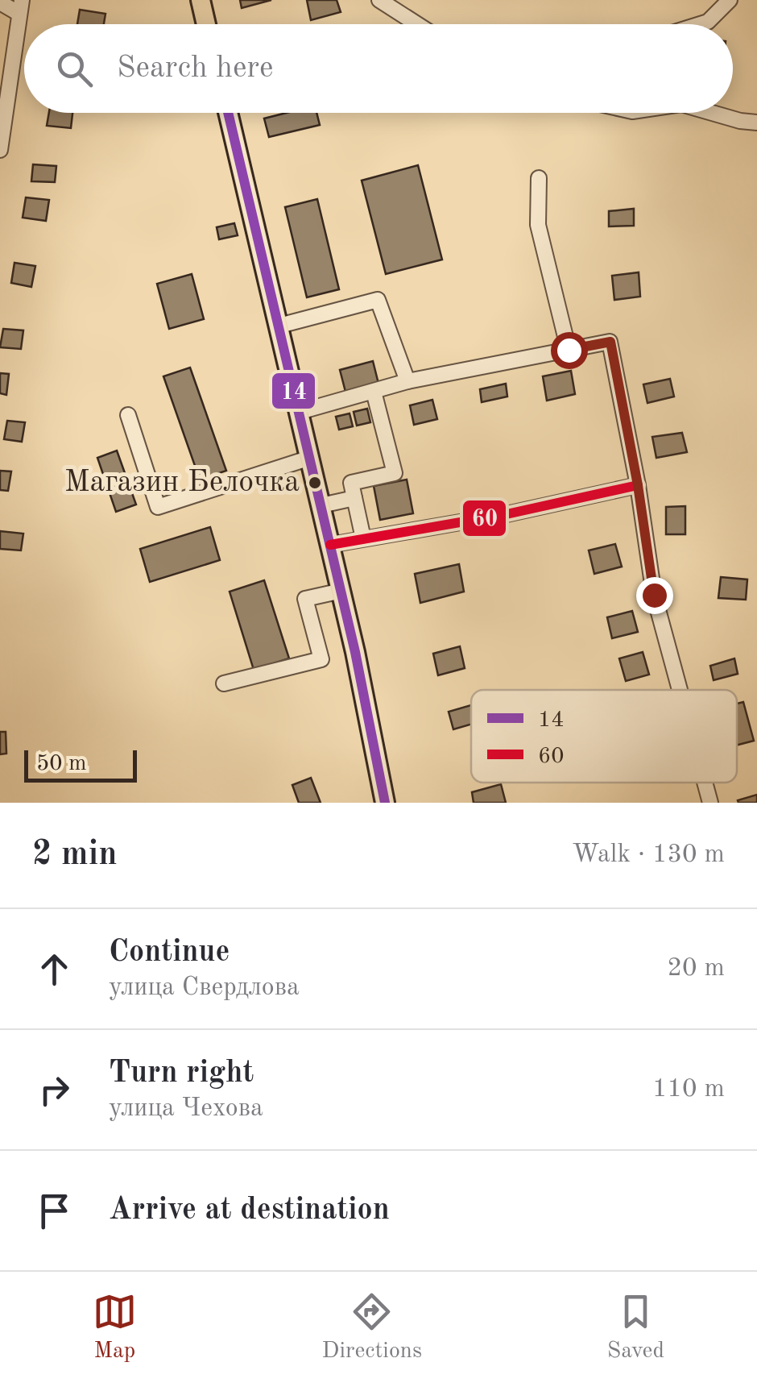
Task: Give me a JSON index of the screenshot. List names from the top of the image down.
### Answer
{
  "places": ["Магазин Белочка"],
  "lines": ["transit line 14", "transit line 60"],
  "legend": ["14", "60"],
  "scale_bar": "50 m",
  "page": {
    "search": "Search here",
    "scale": "50 m",
    "heading": ["2 min", "Walk · 130 m"],
    "list": [
      ["Continue", "улица Свердлова", "20 m"],
      ["Turn right", "улица Чехова", "110 m"],
      "Arrive at destination"
    ],
    "nav": ["Map", "Directions", "Saved"]
  }
}
